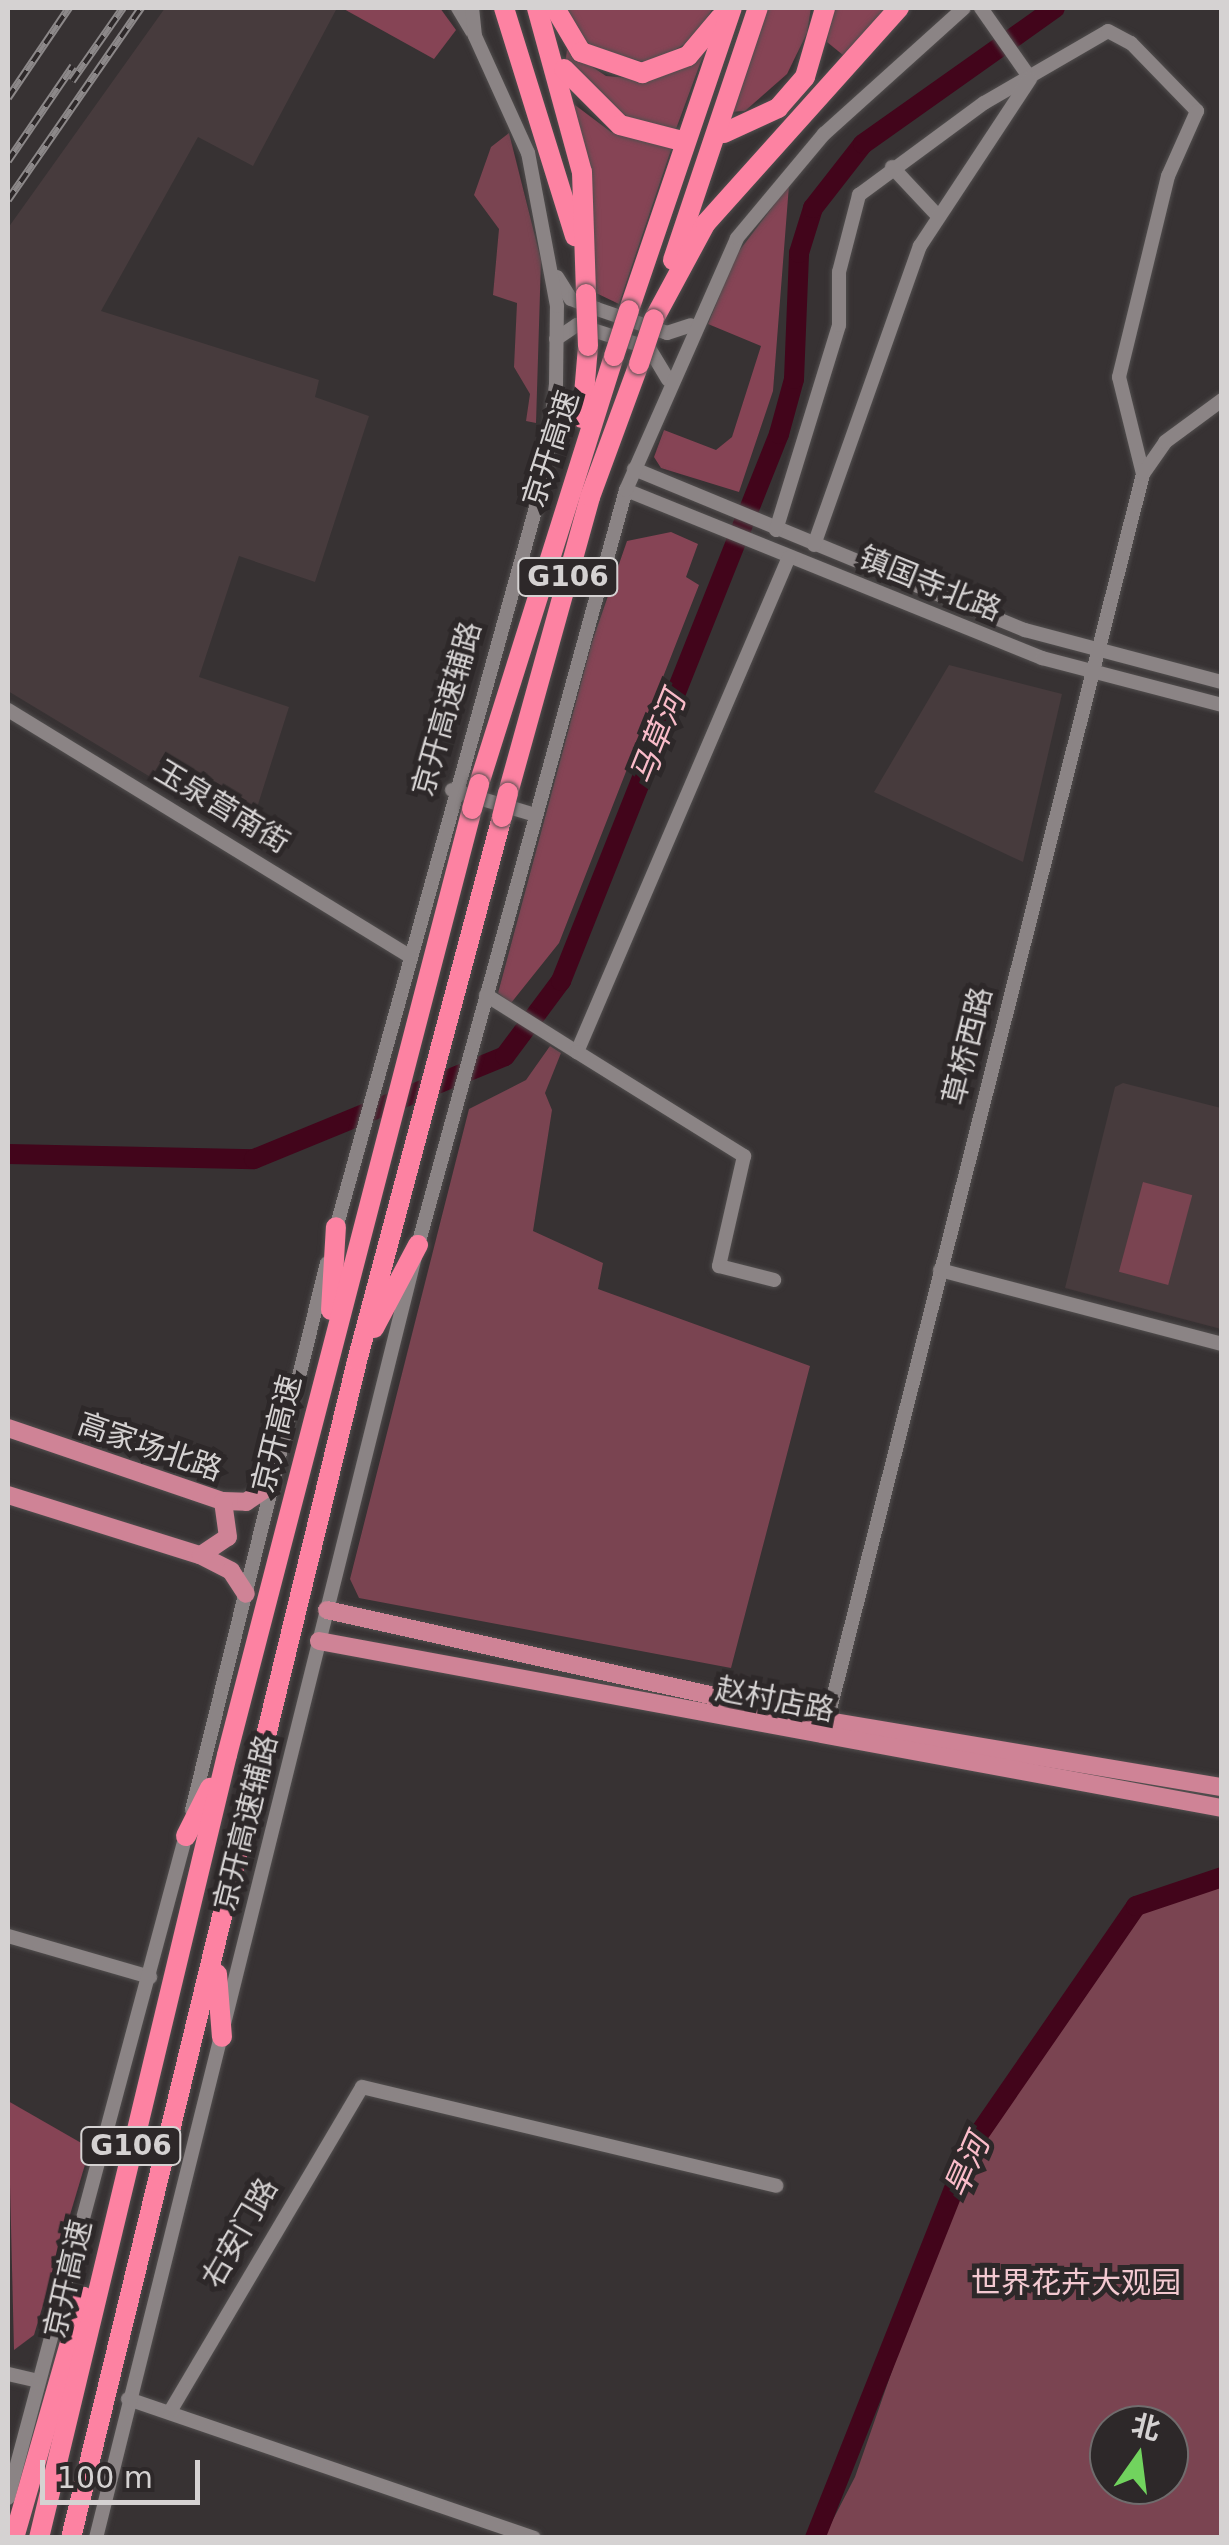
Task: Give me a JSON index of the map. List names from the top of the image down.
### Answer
{
  "streets": {
    "highway": ["京开高速", "G106"],
    "main road": ["高家场北路", "赵村店路"],
    "street": [
      "镇国寺北路",
      "京开高速辅路",
      "玉泉营南街",
      "草桥西路",
      "右安门路"
    ]
  },
  "crossings": [
    ["镇国寺北路", "草桥西路"],
    ["京开高速辅路", "玉泉营南街"],
    ["京开高速辅路", "高家场北路"],
    ["京开高速辅路", "赵村店路"],
    ["草桥西路", "赵村店路"]
  ],
  "water": ["马草河", "旱河"],
  "parks": ["世界花卉大观园"],
  "scale_bar": "100 m",
  "north": "top"
}
